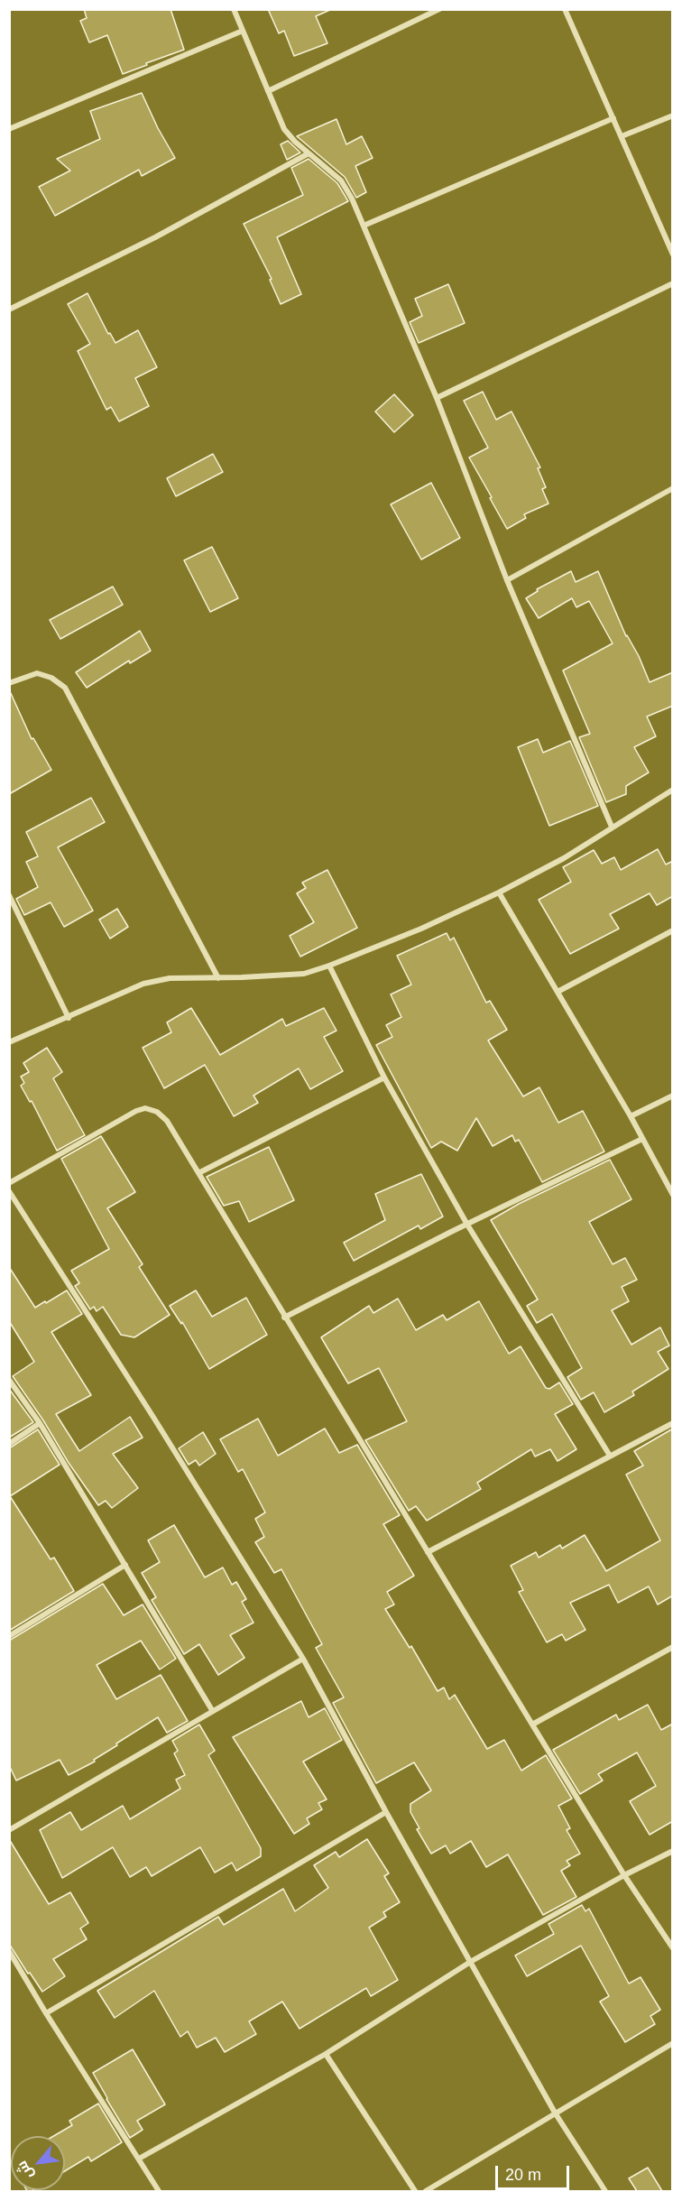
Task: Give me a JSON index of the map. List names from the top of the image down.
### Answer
{
  "scale_bar": "20 m",
  "north": "bottom left"
}
